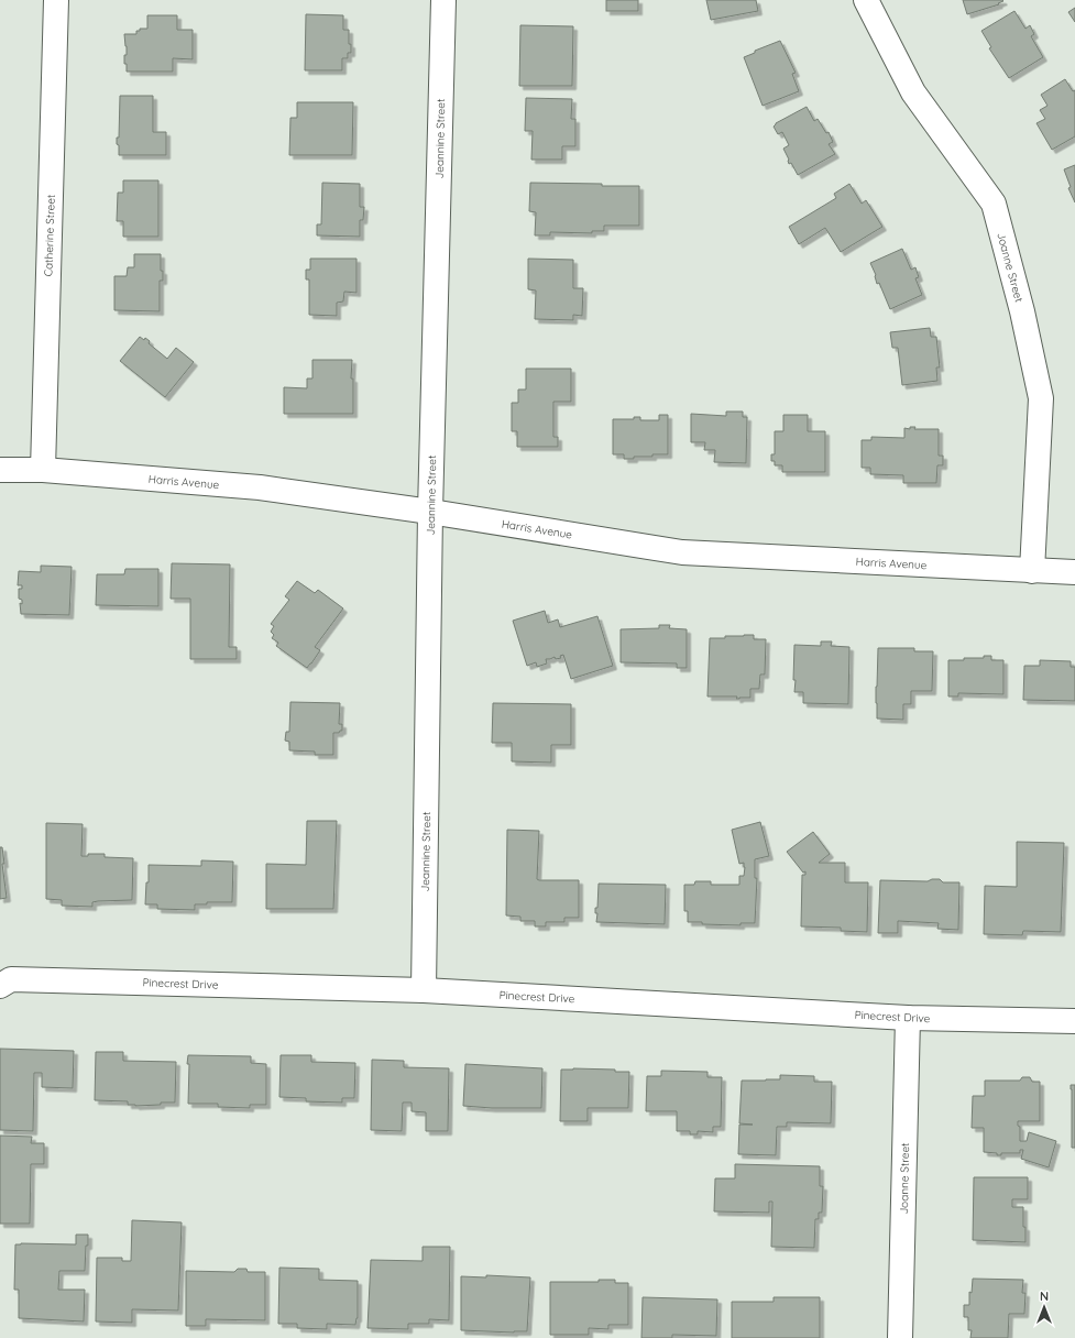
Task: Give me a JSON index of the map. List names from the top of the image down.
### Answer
{
  "streets": {
    "street": [
      "Jeannine Street",
      "Catherine Street",
      "Joanne Street",
      "Harris Avenue",
      "Pinecrest Drive"
    ]
  },
  "crossings": [
    ["Jeannine Street", "Harris Avenue"],
    ["Jeannine Street", "Pinecrest Drive"],
    ["Catherine Street", "Harris Avenue"],
    ["Joanne Street", "Harris Avenue"],
    ["Joanne Street", "Pinecrest Drive"]
  ],
  "north": "top"
}
